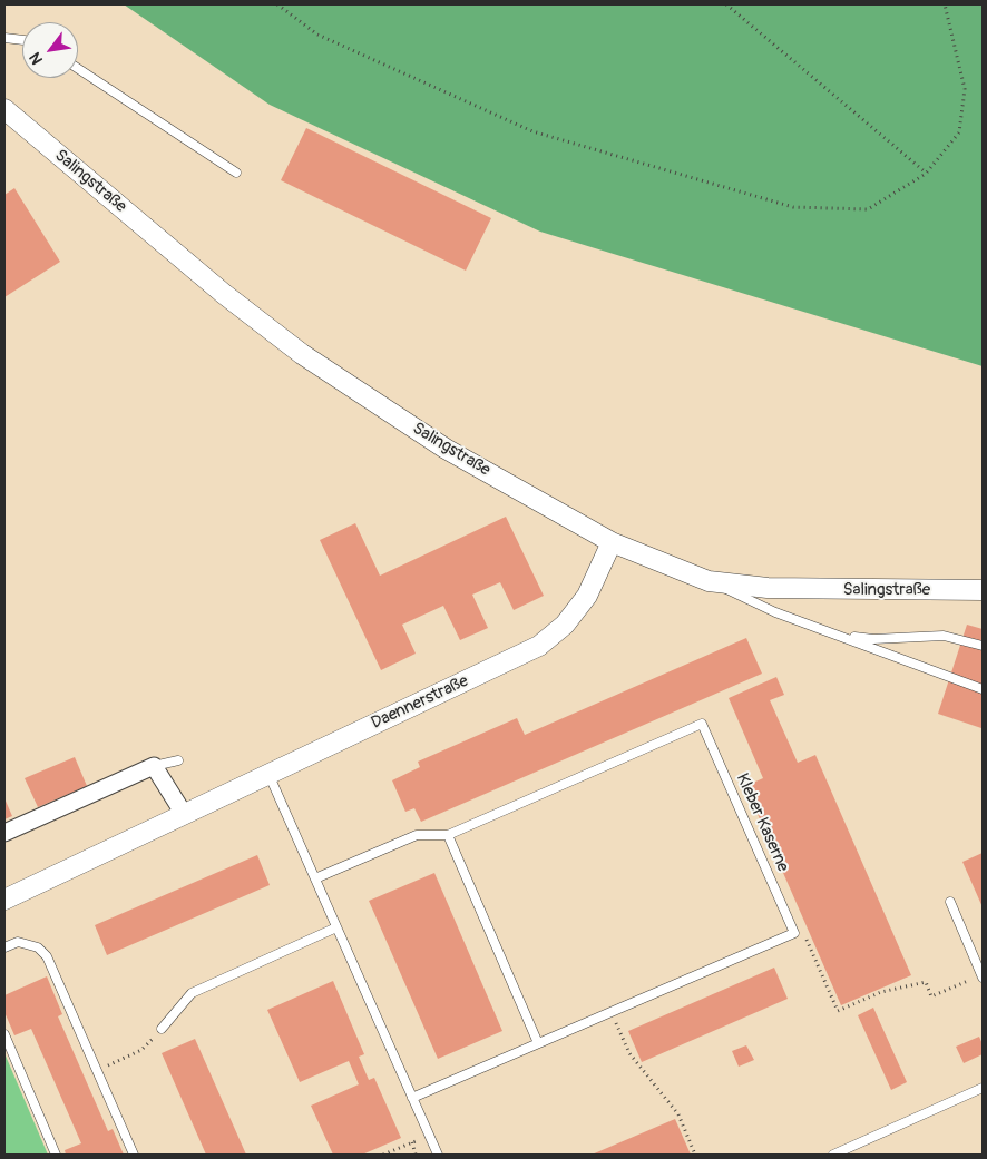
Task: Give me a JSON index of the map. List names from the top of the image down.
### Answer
{
  "streets": {
    "street": ["Salingstraße", "Daennerstraße"],
    "lane": ["Kleber Kaserne"]
  },
  "crossings": [
    ["Salingstraße", "Daennerstraße"]
  ],
  "north": "bottom left"
}
